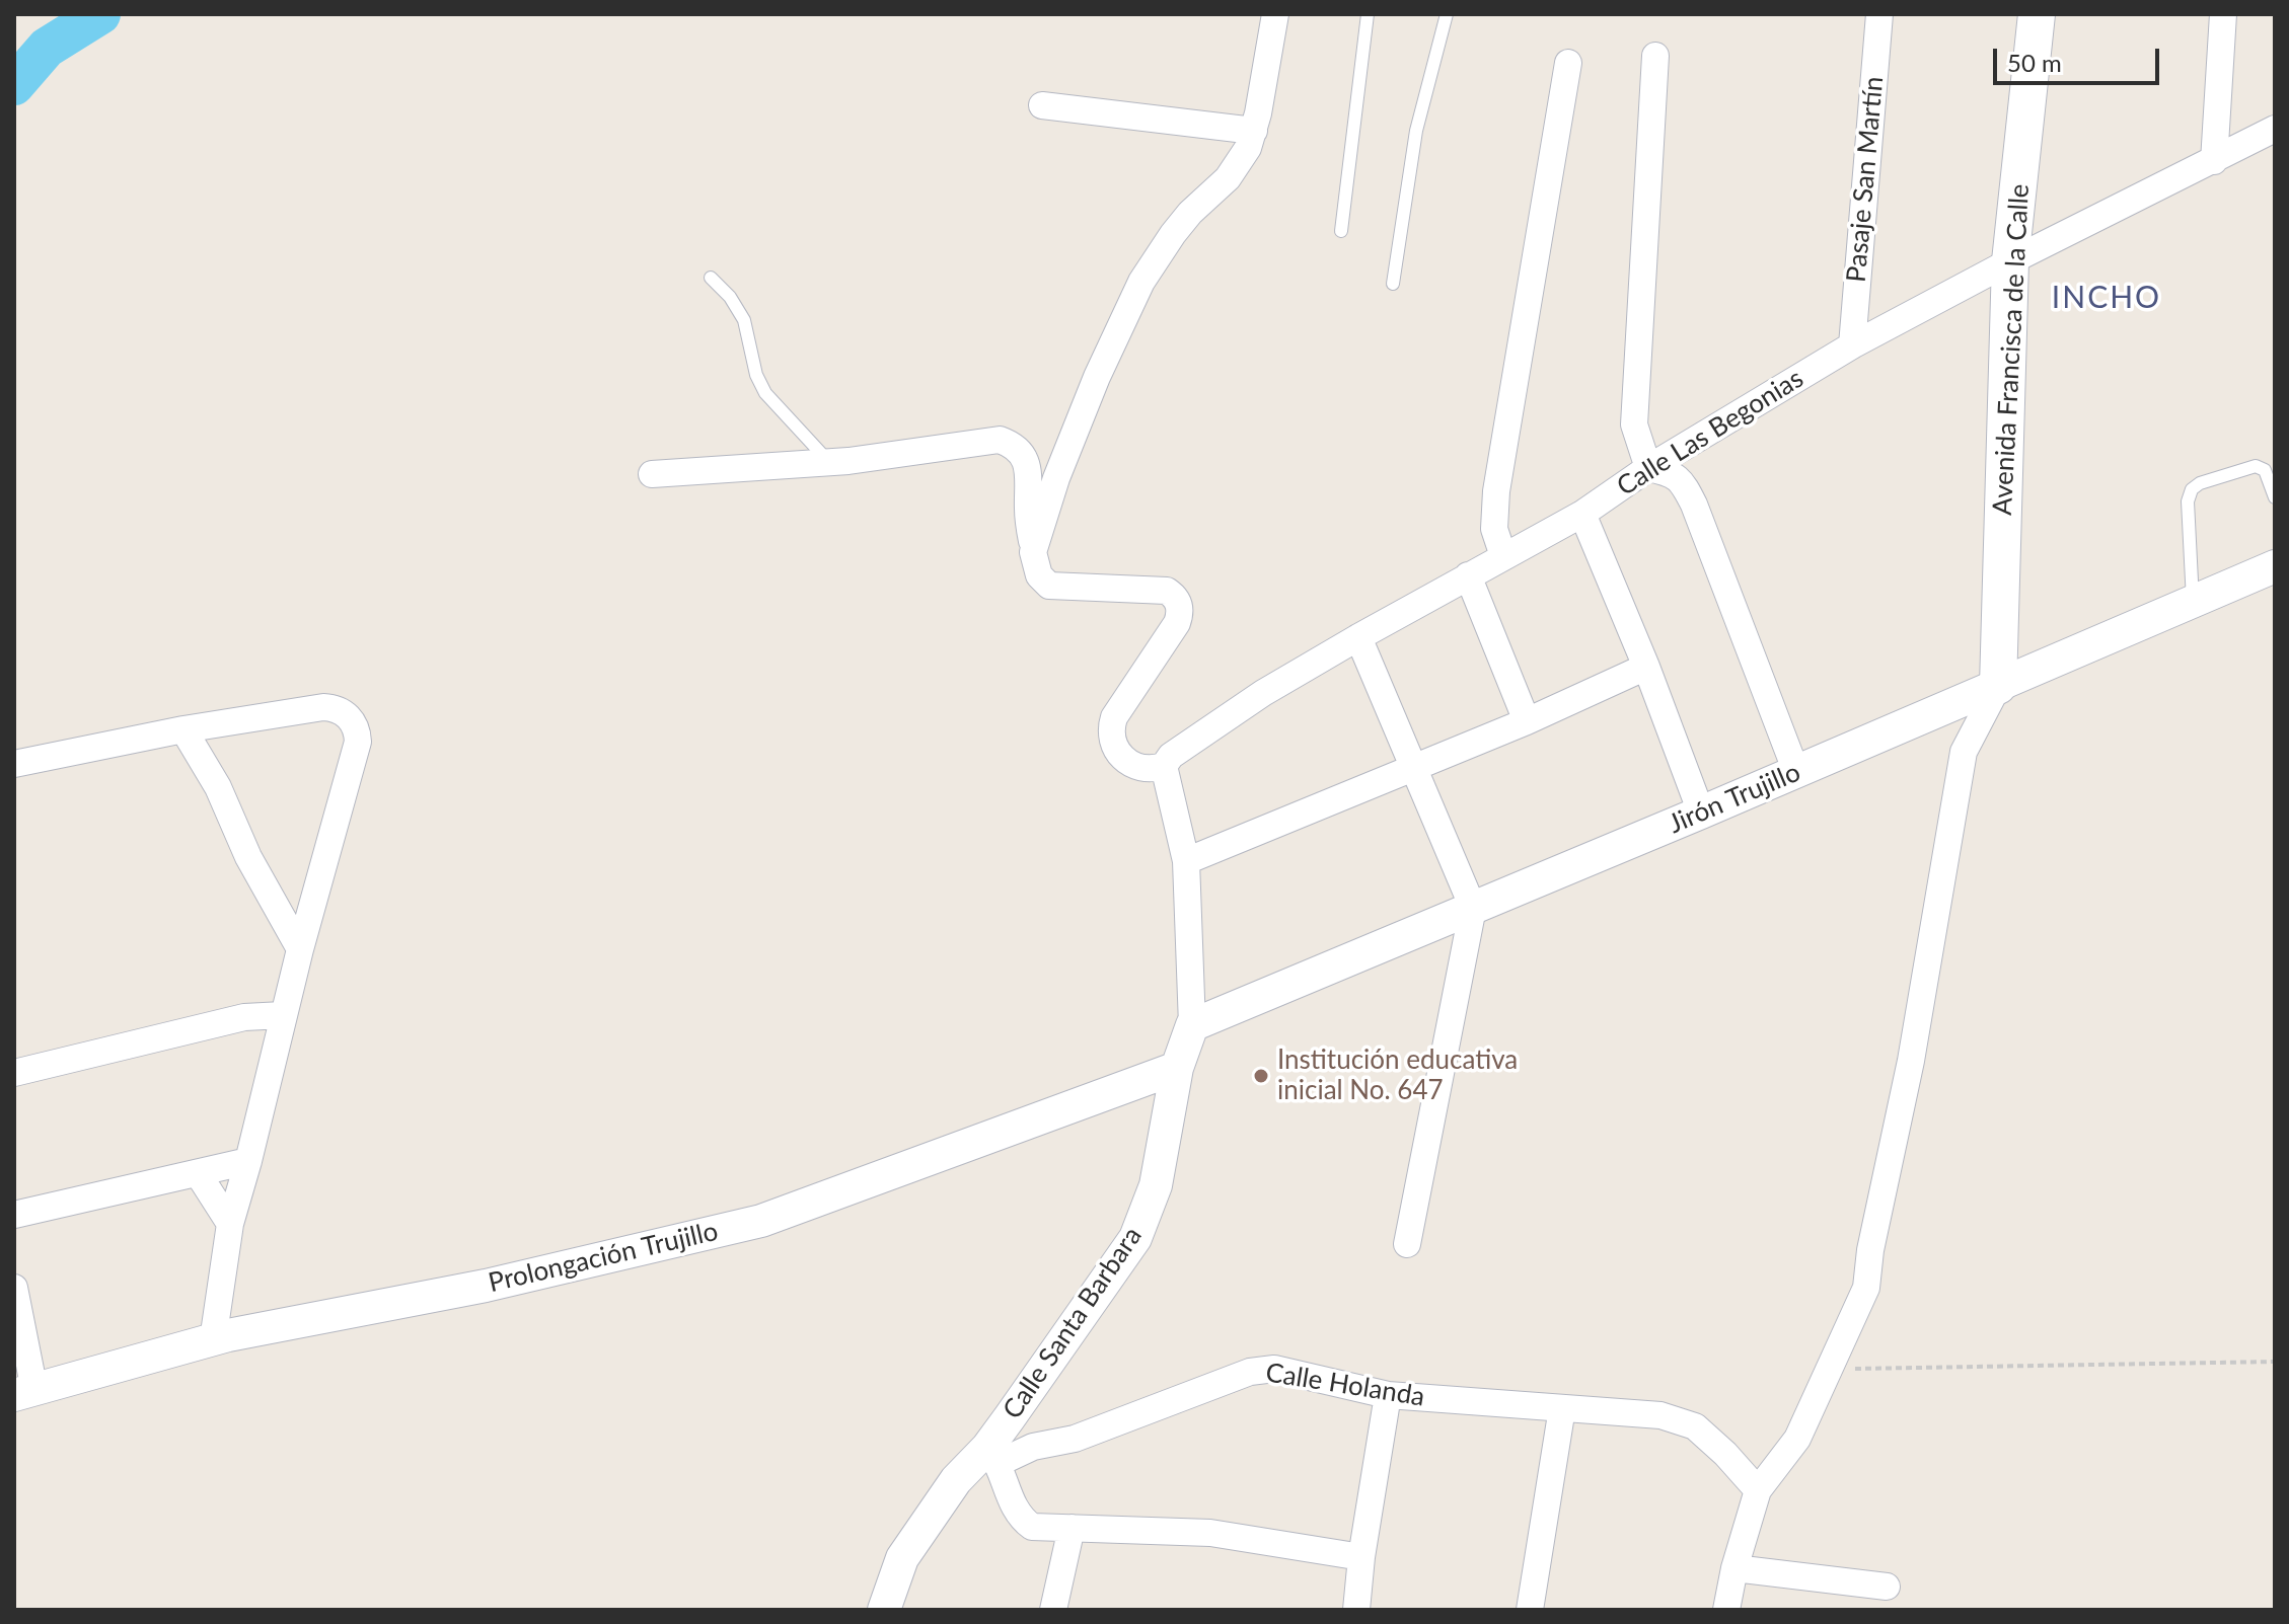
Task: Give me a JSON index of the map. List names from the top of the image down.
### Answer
{
  "streets": {
    "main road": ["Avenida Francisca de la Calle"],
    "street": [
      "Pasaje San Martín",
      "Calle Las Begonias",
      "Jirón Trujillo",
      "Prolongación Trujillo",
      "Calle Santa Barbara",
      "Calle Holanda"
    ]
  },
  "crossings": [
    ["Pasaje San Martín", "Calle Las Begonias"],
    ["Avenida Francisca de la Calle", "Calle Las Begonias"],
    ["Avenida Francisca de la Calle", "Jirón Trujillo"],
    ["Calle Las Begonias", "Calle Santa Barbara"],
    ["Jirón Trujillo", "Calle Santa Barbara"],
    ["Prolongación Trujillo", "Calle Santa Barbara"],
    ["Calle Santa Barbara", "Calle Holanda"]
  ],
  "districts": ["INCHO"],
  "places": ["Institución educativa inicial No. 647"],
  "scale_bar": "50 m"
}
